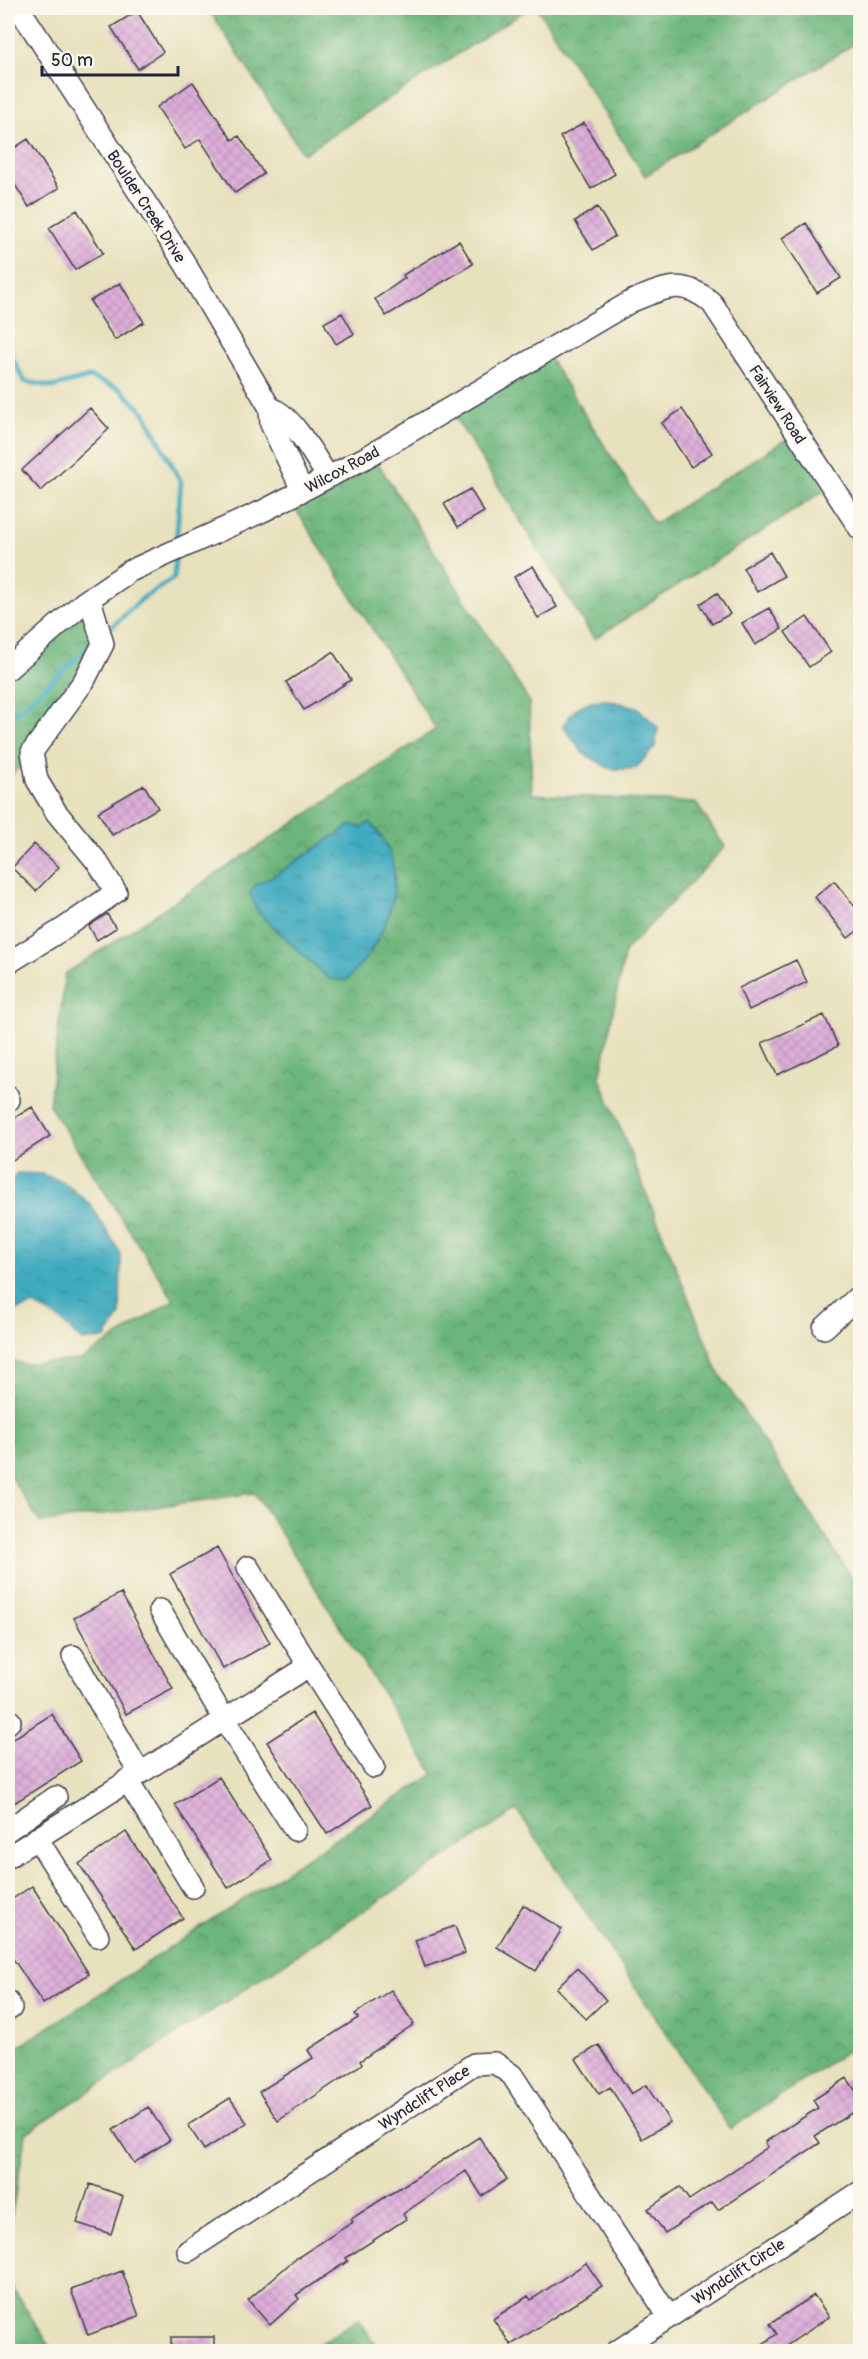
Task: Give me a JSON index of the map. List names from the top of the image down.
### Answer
{
  "streets": {
    "street": [
      "Boulder Creek Drive",
      "Fairview Road",
      "Wilcox Road",
      "Wyndclift Place",
      "Wyndclift Circle"
    ]
  },
  "crossings": [
    ["Boulder Creek Drive", "Wilcox Road"],
    ["Fairview Road", "Wilcox Road"],
    ["Wyndclift Place", "Wyndclift Circle"]
  ],
  "scale_bar": "50 m"
}
